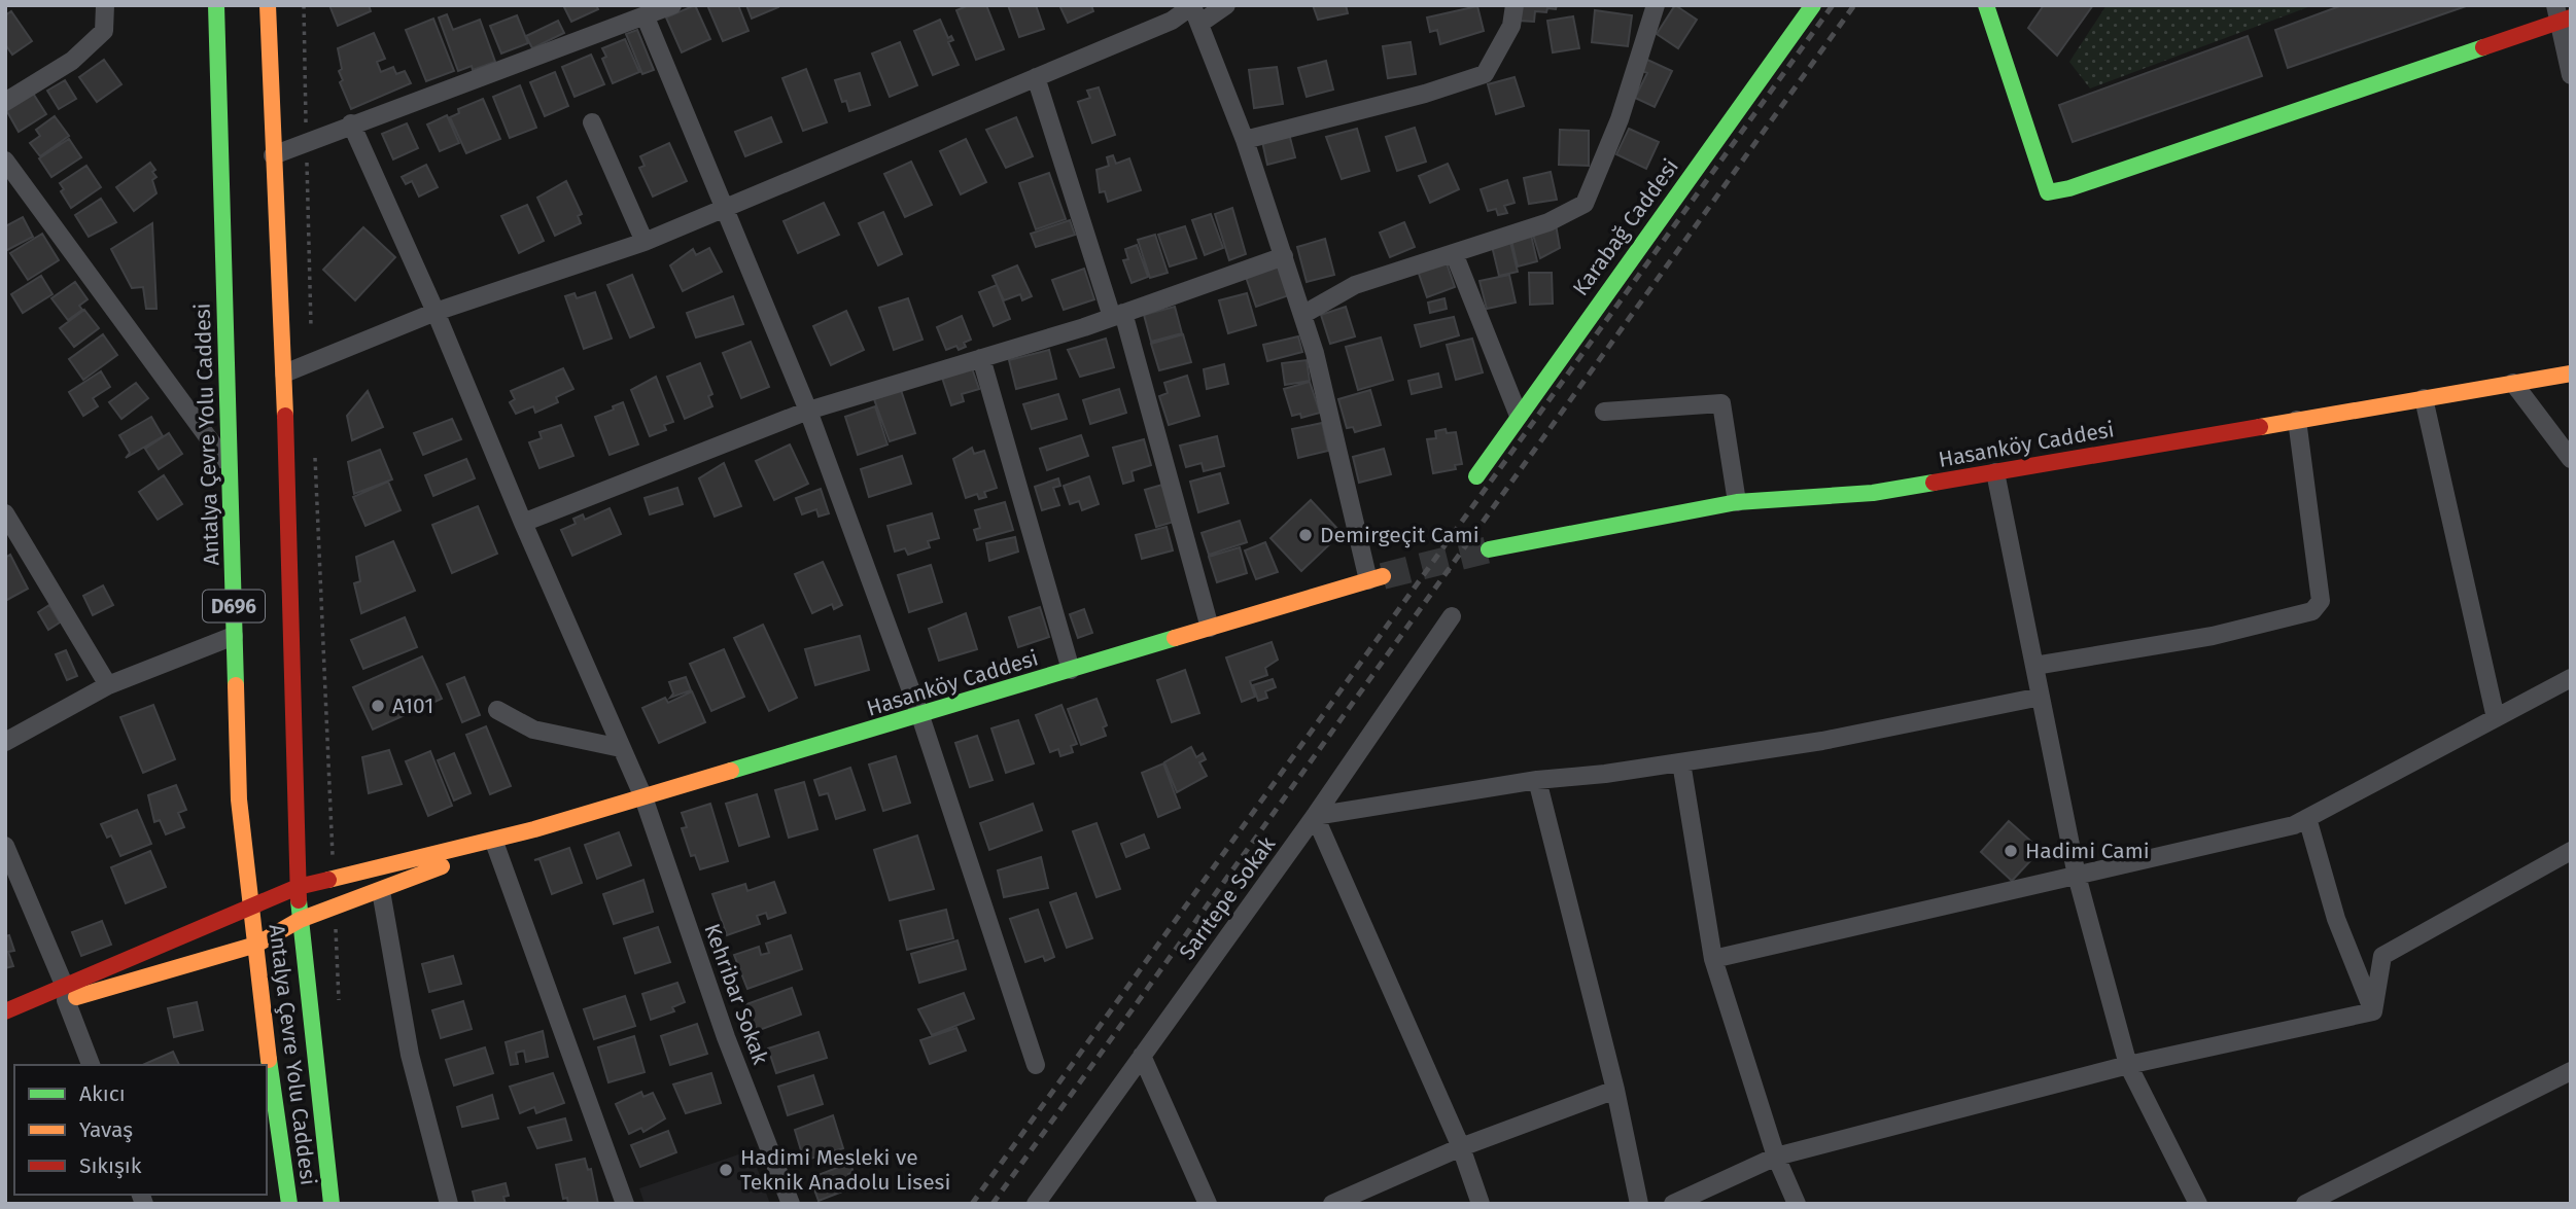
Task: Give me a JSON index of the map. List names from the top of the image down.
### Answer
{
  "streets": {
    "main road": [
      "Karabağ Caddesi",
      "Antalya Çevre Yolu Caddesi",
      "Hasanköy Caddesi",
      "D696"
    ],
    "street": ["Sarıtepe Sokak", "Kehribar Sokak"]
  },
  "crossings": [
    ["Hasanköy Caddesi", "Kehribar Sokak"]
  ],
  "places": [
    "Demirgeçit Cami",
    "A101",
    "Hadimi Cami",
    "Hadimi Mesleki ve Teknik Anadolu Lisesi"
  ],
  "legend": ["Akıcı", "Yavaş", "Sıkışık"]
}
